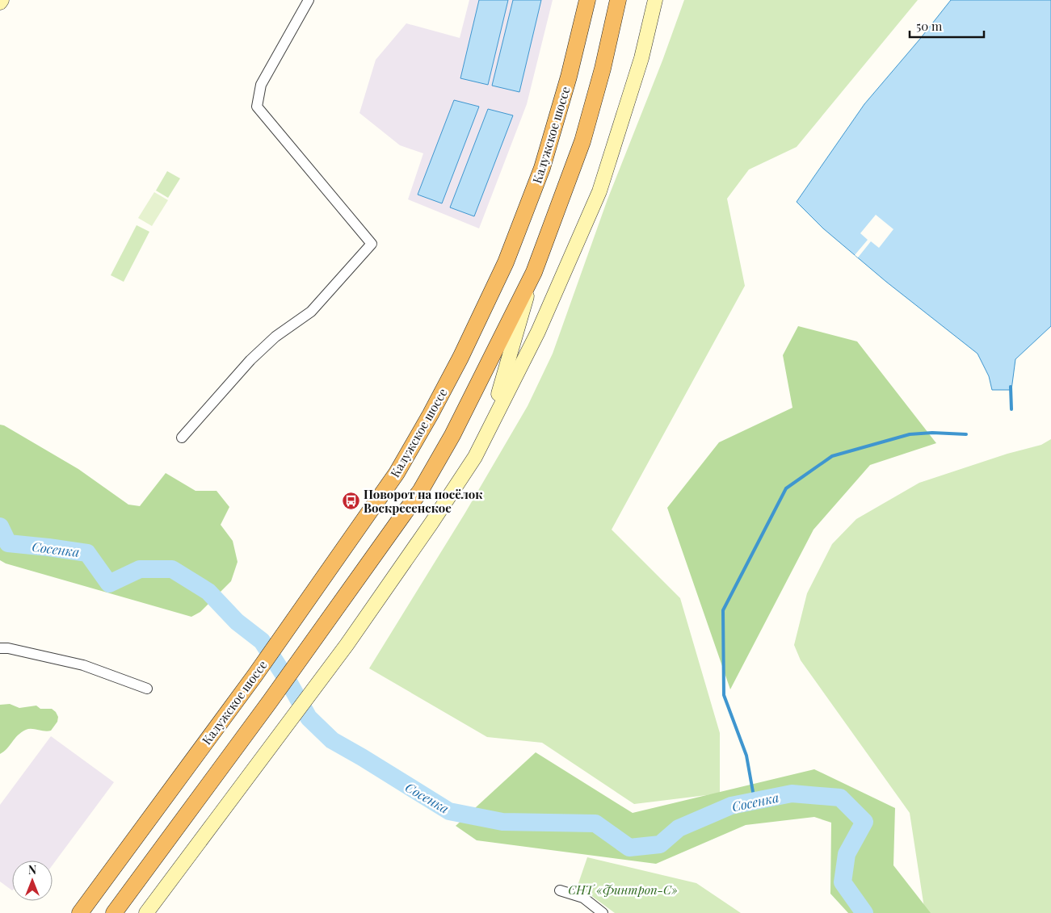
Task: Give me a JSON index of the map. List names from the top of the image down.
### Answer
{
  "streets": {
    "highway": ["Калужское шоссе"]
  },
  "water": ["Сосенка"],
  "parks": ["СНТ «Финтроп-С»"],
  "places": {
    "bus stop": ["Поворот на посёлок Воскресенское"]
  },
  "scale_bar": "50 m",
  "north": "top"
}
